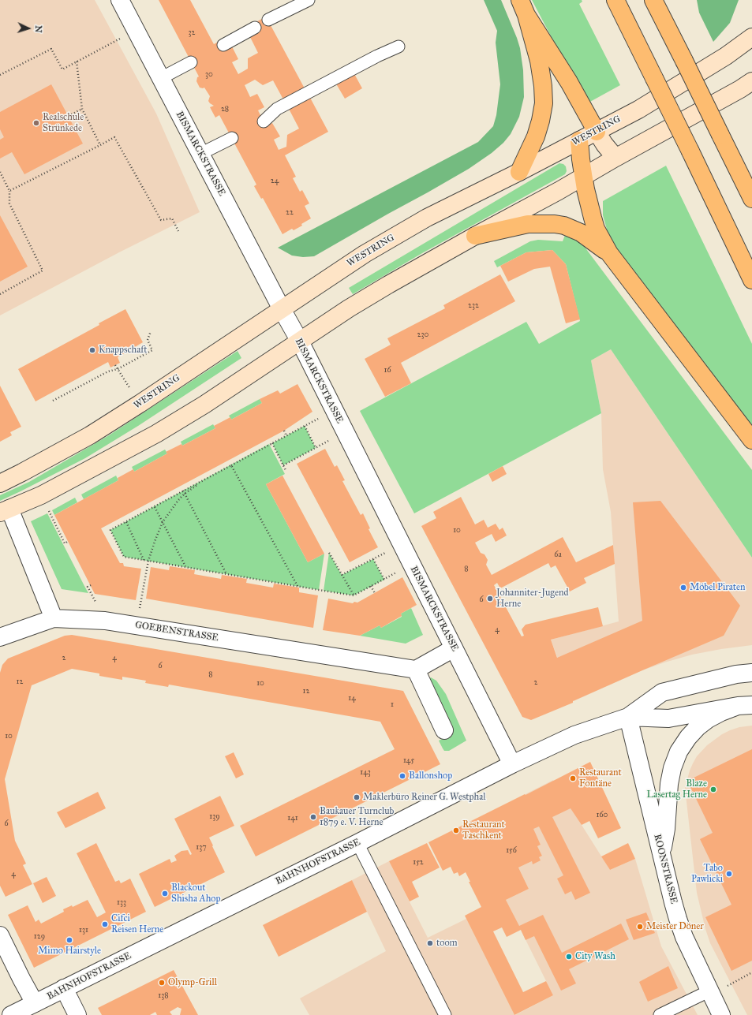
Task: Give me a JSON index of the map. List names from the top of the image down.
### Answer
{
  "streets": {
    "main road": ["WESTRING"],
    "street": [
      "BISMARCKSTRASSE",
      "GOEBENSTRASSE",
      "BAHNHOFSTRASSE",
      "ROONSTRASSE"
    ]
  },
  "crossings": [
    ["WESTRING", "BISMARCKSTRASSE"],
    ["BISMARCKSTRASSE", "BAHNHOFSTRASSE"],
    ["BAHNHOFSTRASSE", "ROONSTRASSE"]
  ],
  "places": [
    "Realschule Strünkede",
    "Knappschaft",
    "Möbel Piraten",
    "Johanniter-Jugend Herne",
    "Ballonshop",
    "Restaurant Fontäne",
    "Blaze Lasertag Herne",
    "Maklerbüro Reiner G. Westphal",
    "Baukauer Turnclub 1879 e. V. Herne",
    "Restaurant Taschkent",
    "Tabo Pawlicki",
    "Blackout Shisha Ahop",
    "Cifci Reisen Herne",
    "Meister Döner",
    "Mimo Hairstyle",
    "toom",
    "City Wash",
    "Olymp-Grill"
  ],
  "house_numbers": [
    "32",
    "30",
    "28",
    "24",
    "22",
    "232",
    "230",
    "16",
    "10",
    "6a",
    "8",
    "6",
    "4",
    "2",
    "4",
    "6",
    "8",
    "12",
    "2",
    "10",
    "12",
    "14",
    "1",
    "10",
    "145",
    "143",
    "160",
    "139",
    "141",
    "6",
    "137",
    "156",
    "152",
    "4",
    "133",
    "131",
    "129",
    "138"
  ],
  "north": "right"
}
